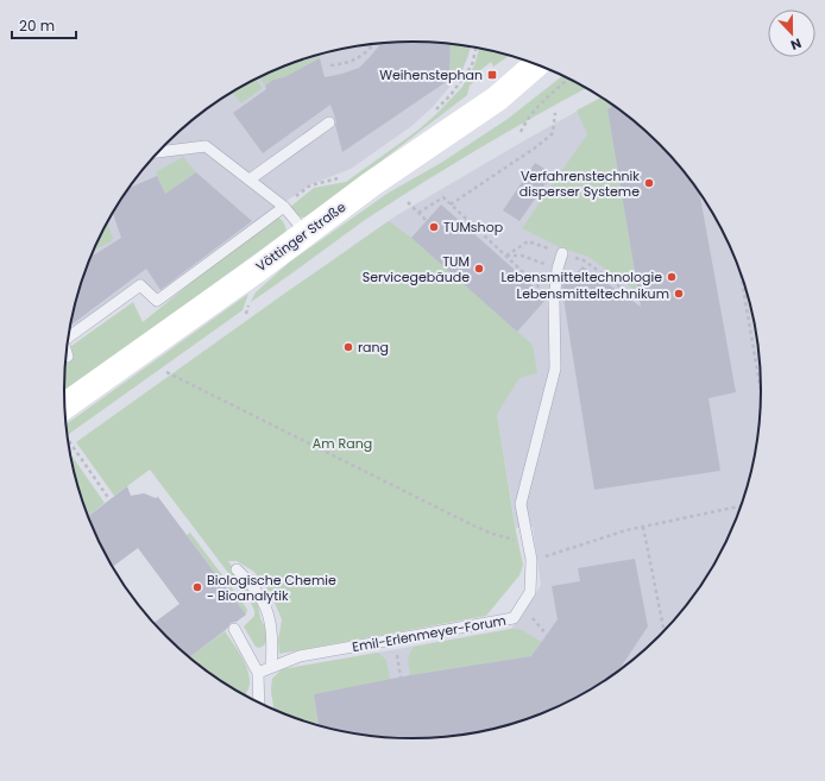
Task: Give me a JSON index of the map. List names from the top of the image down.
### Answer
{
  "streets": {
    "main road": ["Vöttinger Straße"],
    "lane": ["Emil-Erlenmeyer-Forum"]
  },
  "parks": ["Am Rang"],
  "places": {
    "transit": ["Weihenstephan"],
    "other": [
      "Verfahrenstechnik disperser Systeme",
      "TUMshop",
      "TUM Servicegebäude",
      "Lebensmitteltechnologie",
      "Lebensmitteltechnikum",
      "rang",
      "Biologische Chemie - Bioanalytik"
    ]
  },
  "scale_bar": "20 m",
  "north": "bottom"
}
